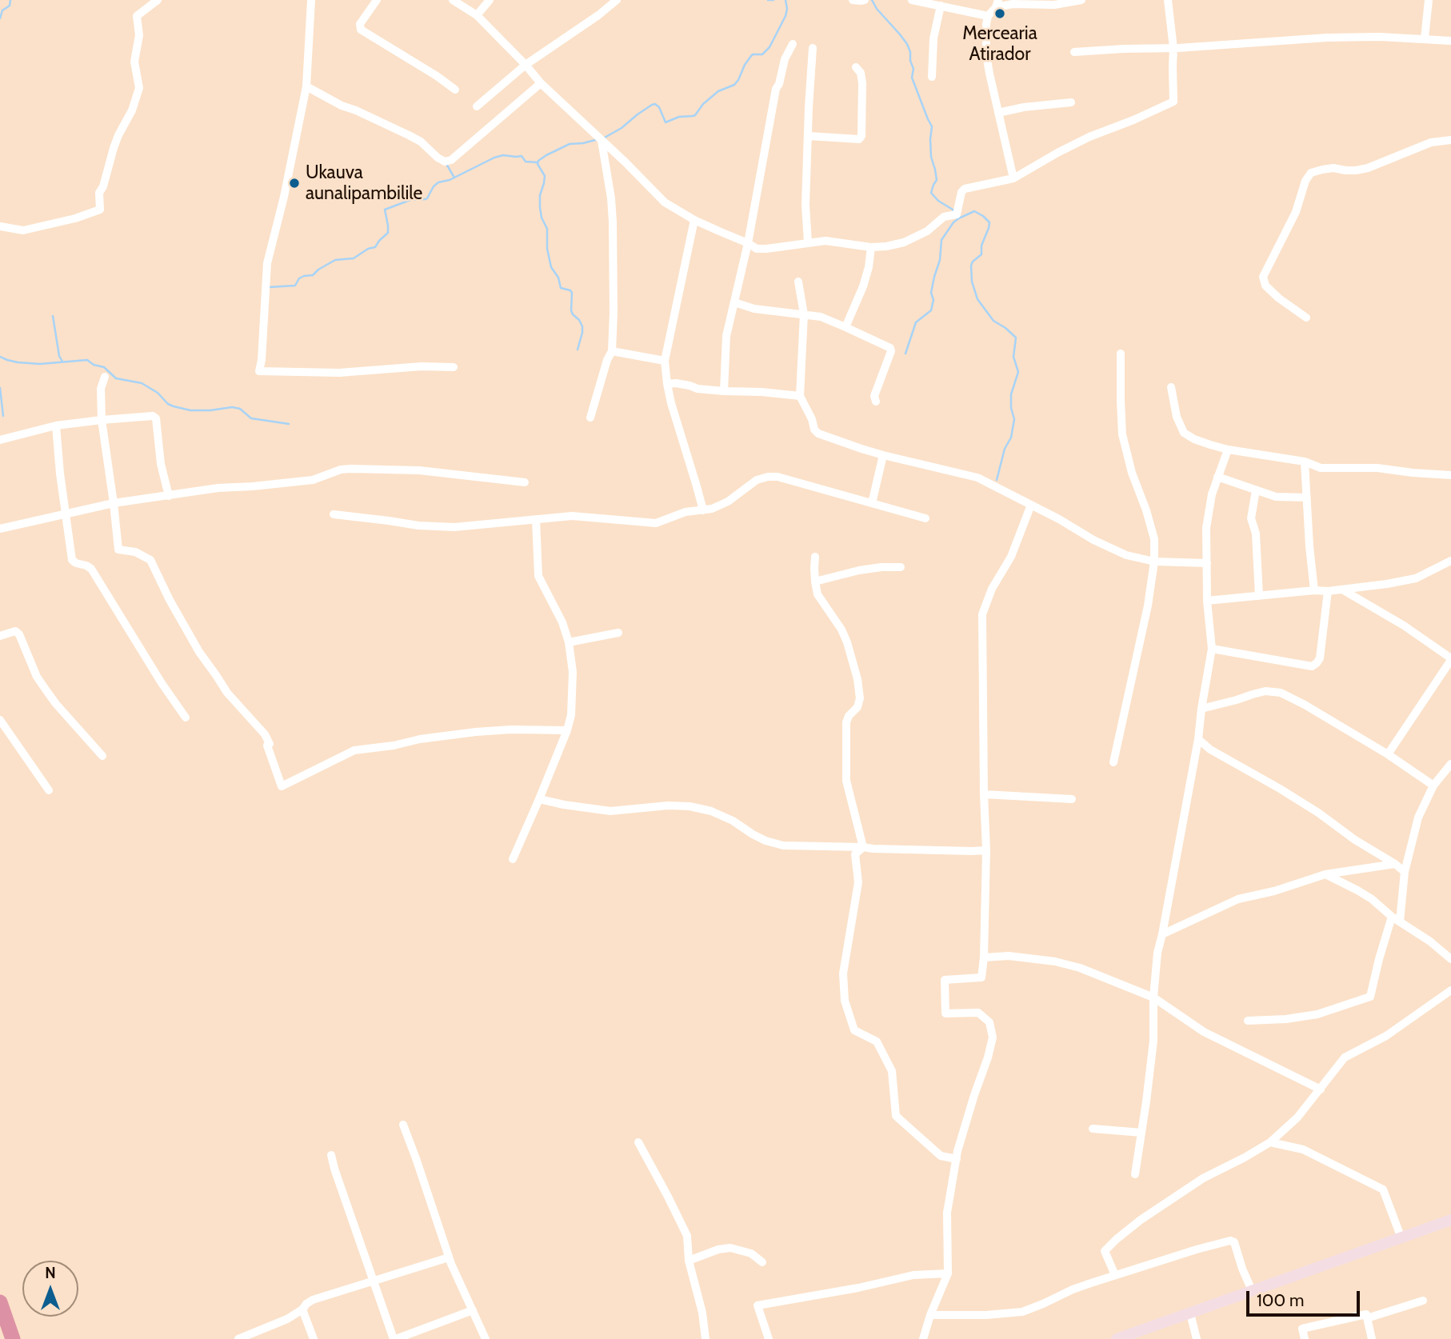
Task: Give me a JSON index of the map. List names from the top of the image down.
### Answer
{
  "places": ["Mercearia Atirador", "Ukauva aunalipambilile"],
  "scale_bar": "100 m",
  "north": "top"
}
